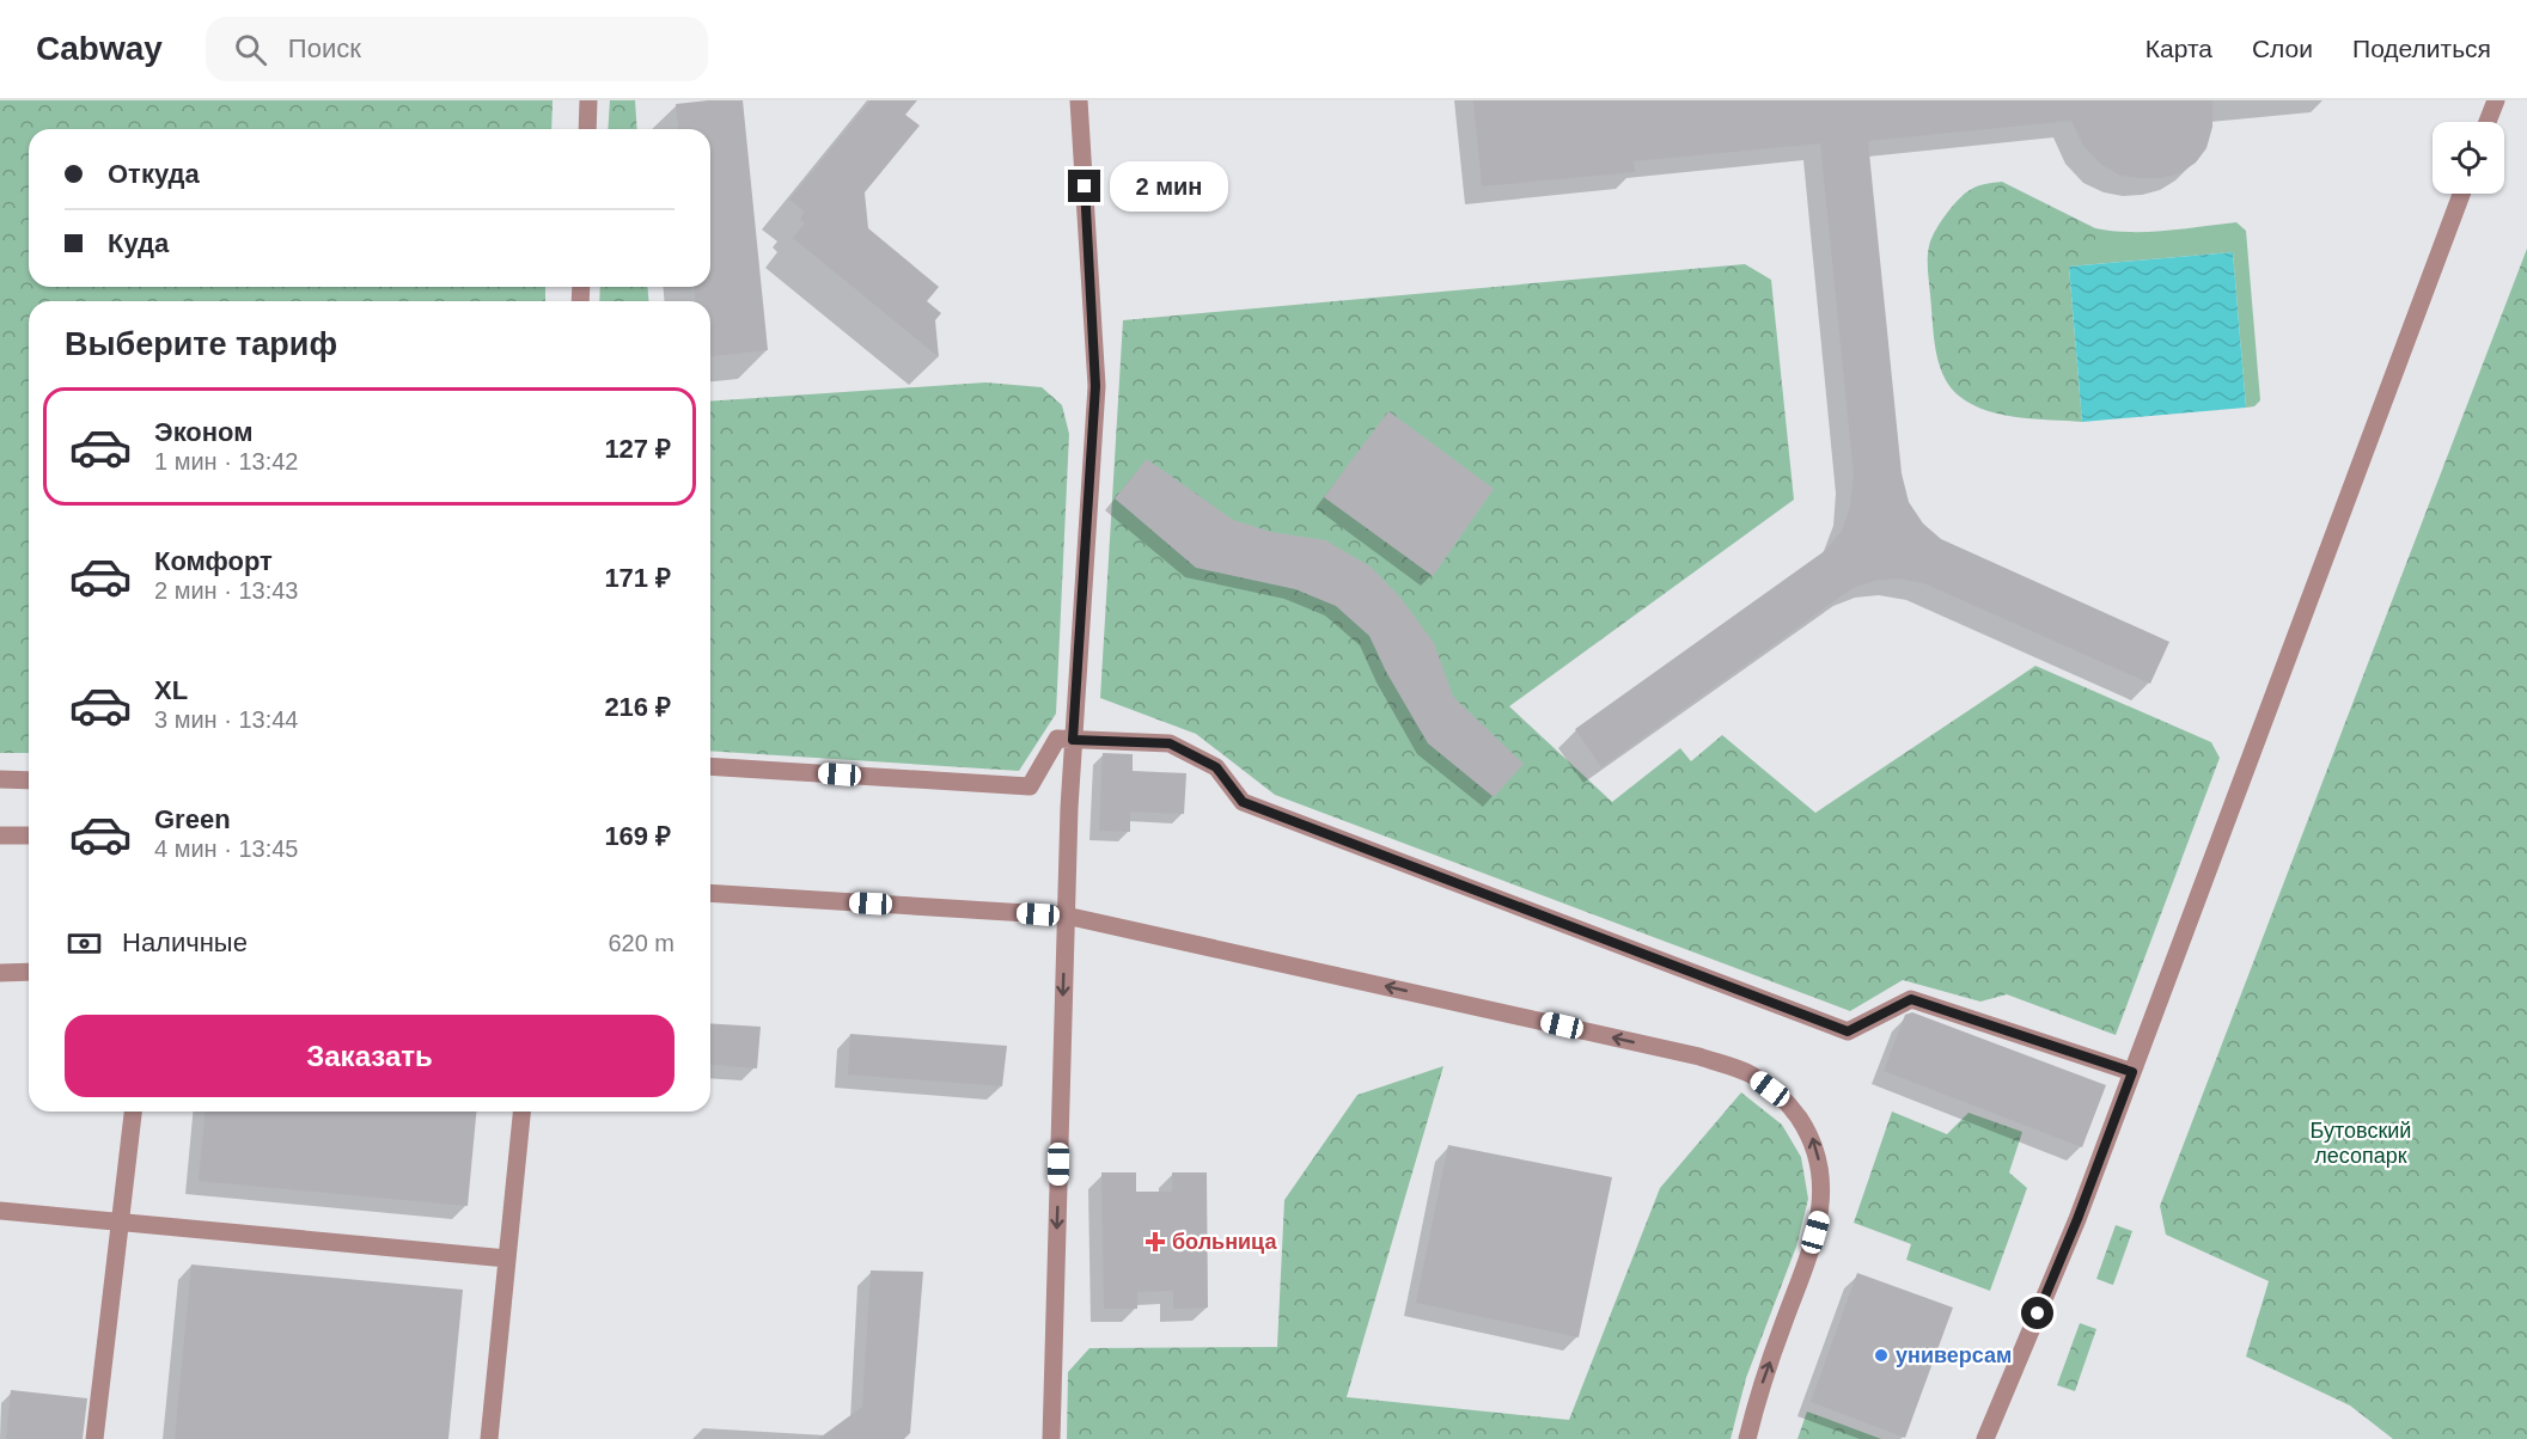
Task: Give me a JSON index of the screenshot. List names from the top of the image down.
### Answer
{
  "parks": ["Бутовский лесопарк"],
  "places": {
    "health": ["больница"],
    "other": ["универсам"]
  },
  "page": {
    "header": "Cabway",
    "search": "Поиск",
    "nav": ["Карта", "Слои", "Поделиться"],
    "banner": ["Откуда", "Куда"],
    "bubble": "2 мин",
    "heading": "Выберите тариф",
    "list": [
      {
        "name": "Эконом",
        "note": "1 мин · 13:42",
        "value": "127 ₽"
      },
      {
        "name": "Комфорт",
        "note": "2 мин · 13:43",
        "value": "171 ₽"
      },
      {
        "name": "XL",
        "note": "3 мин · 13:44",
        "value": "216 ₽"
      },
      {
        "name": "Green",
        "note": "4 мин · 13:45",
        "value": "169 ₽"
      }
    ],
    "pay": ["Наличные", "620 m"],
    "buttons": "Заказать"
  }
}
